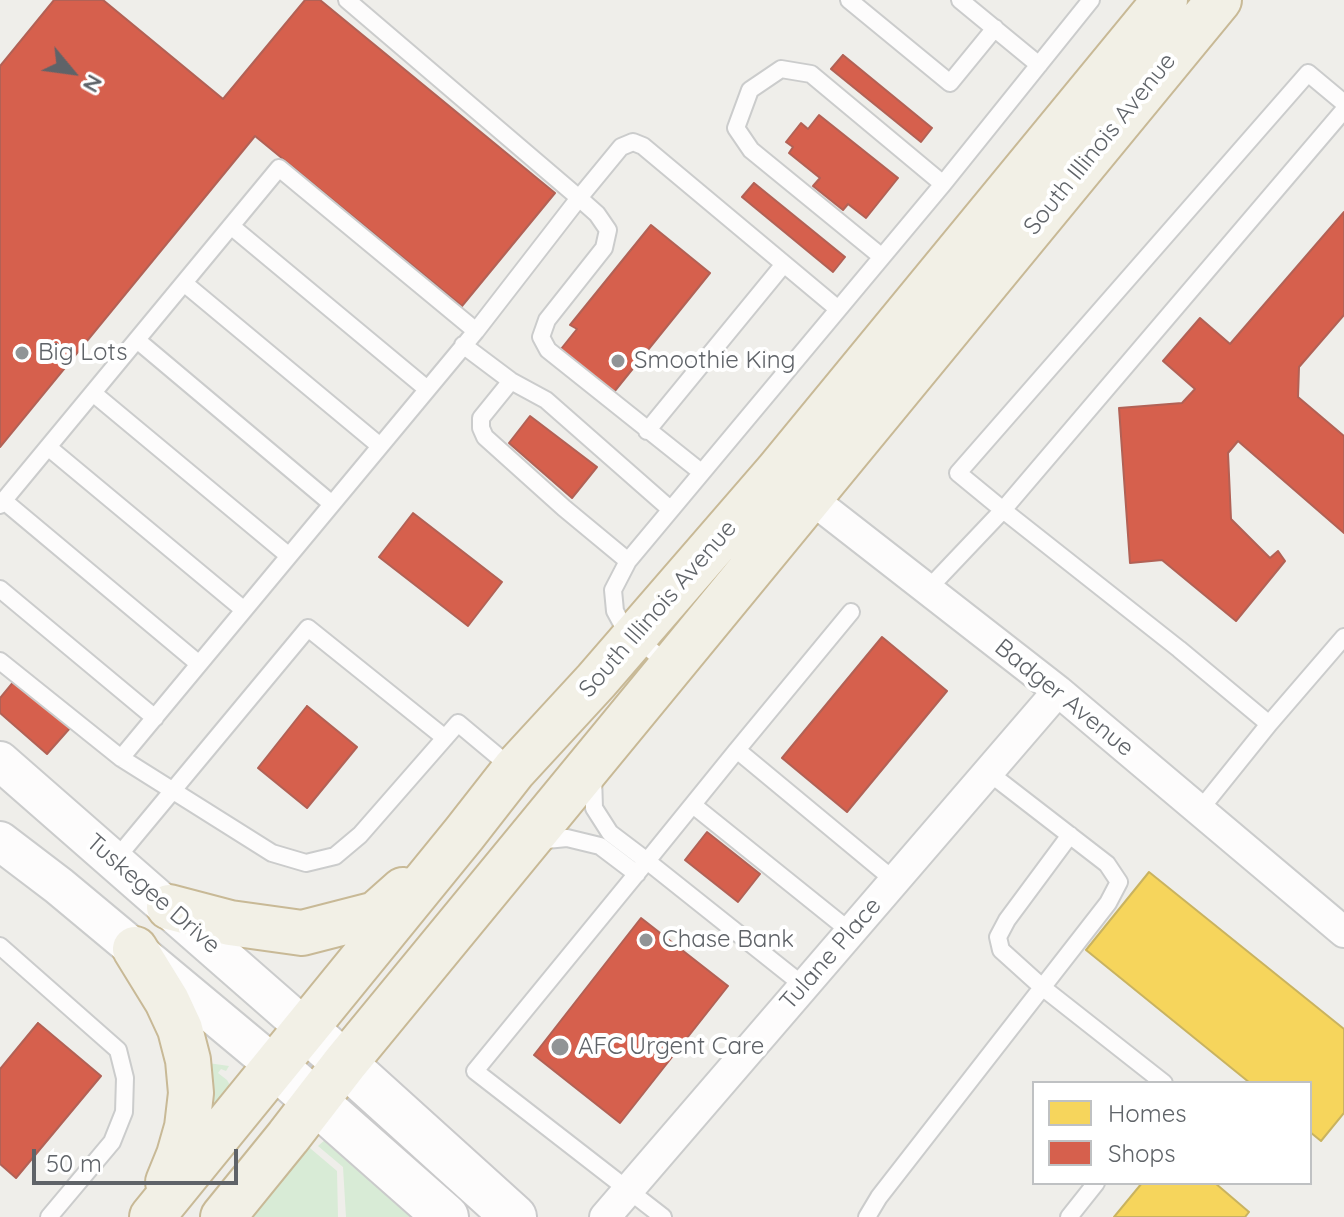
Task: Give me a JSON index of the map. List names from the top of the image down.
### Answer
{
  "streets": {
    "highway": ["South Illinois Avenue"],
    "street": ["Badger Avenue", "Tuskegee Drive", "Tulane Place"]
  },
  "crossings": [
    ["South Illinois Avenue", "Badger Avenue"],
    ["South Illinois Avenue", "Tuskegee Drive"],
    ["Badger Avenue", "Tulane Place"]
  ],
  "places": [
    "Big Lots",
    "Smoothie King",
    "Chase Bank",
    "AFC Urgent Care"
  ],
  "legend": ["Homes", "Shops"],
  "scale_bar": "50 m",
  "north": "bottom right"
}
